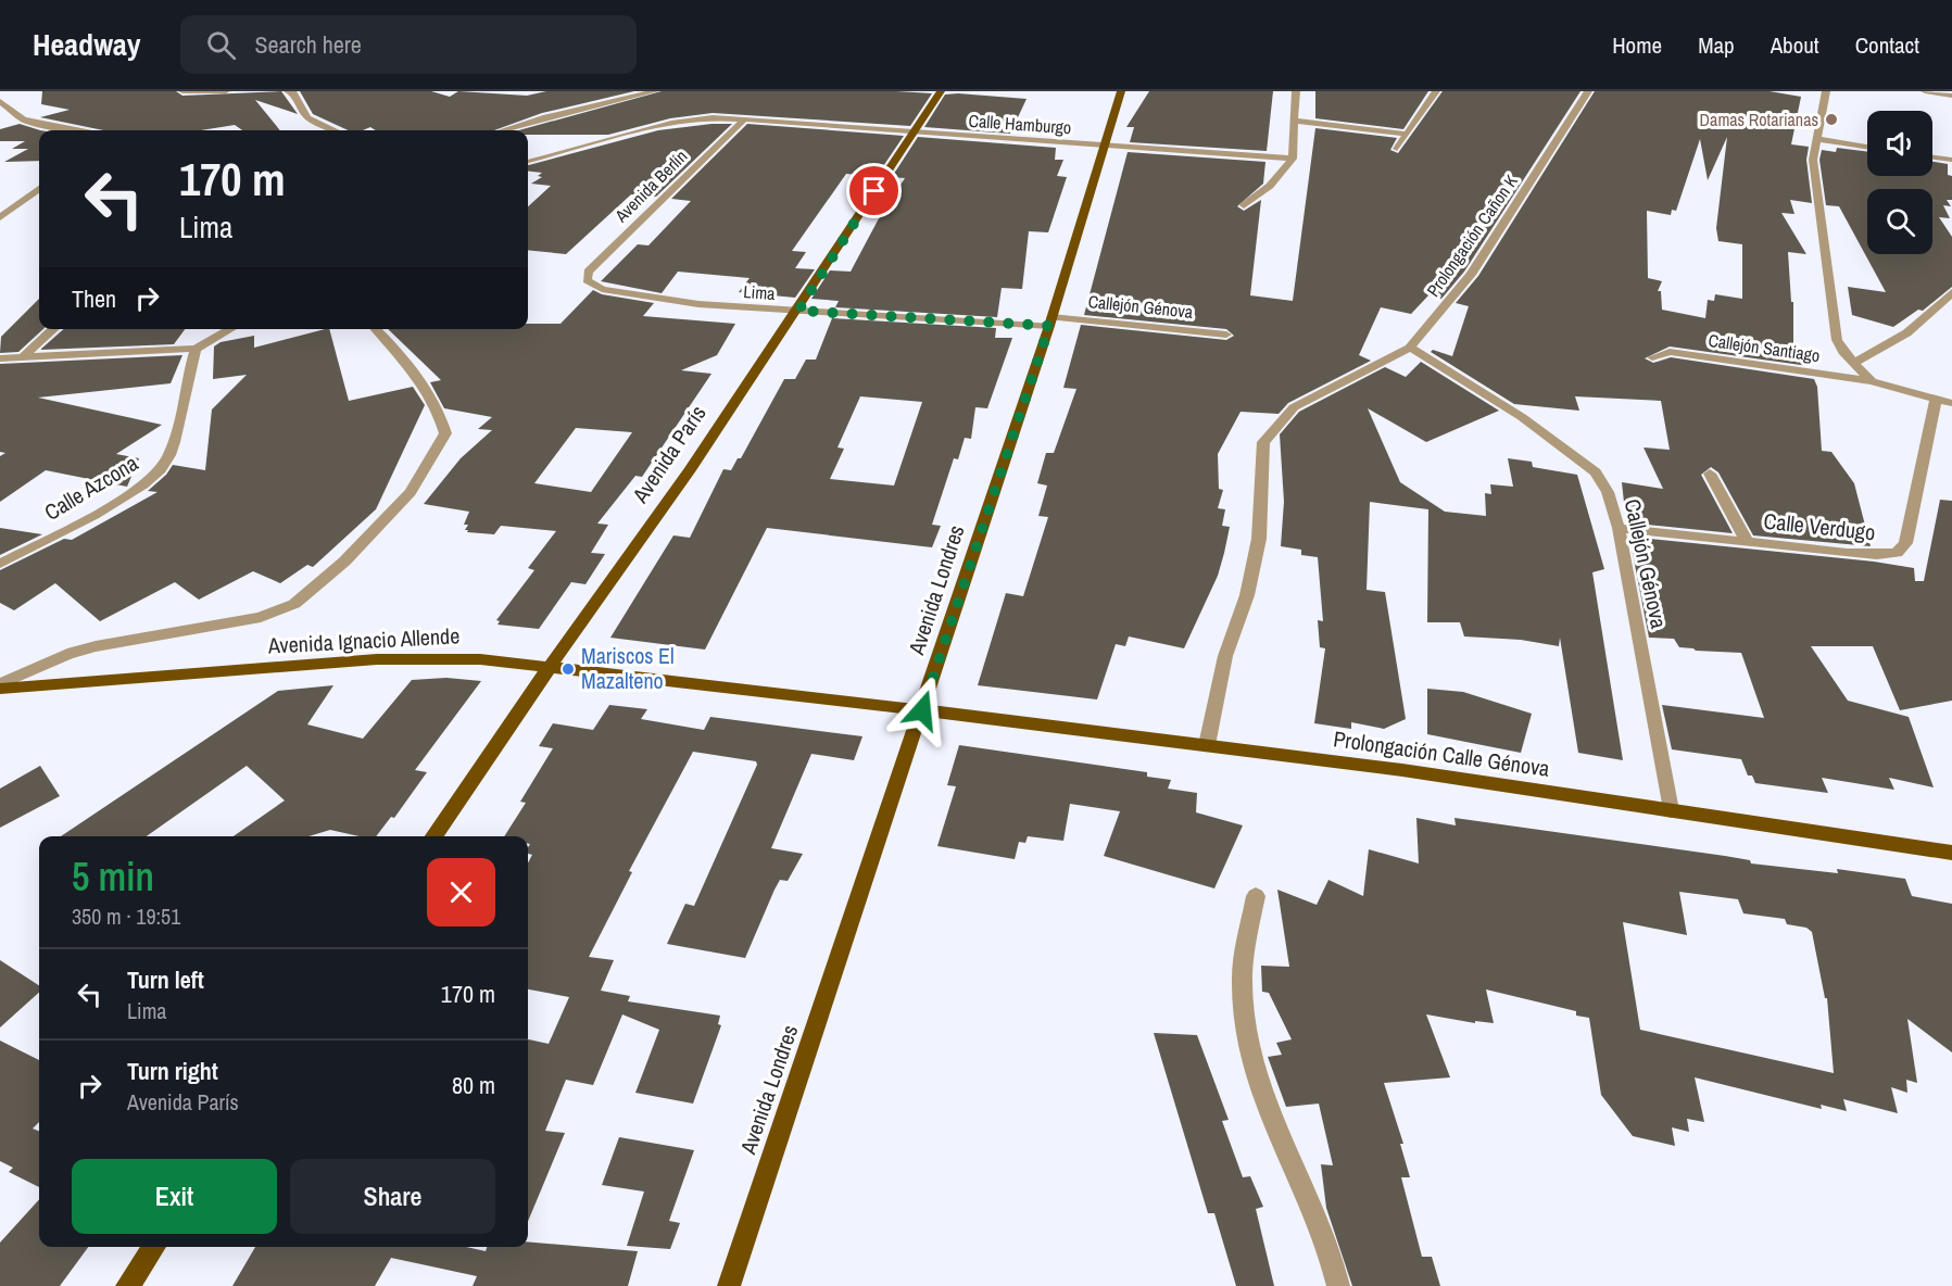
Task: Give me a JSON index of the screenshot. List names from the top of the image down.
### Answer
{
  "streets": {
    "main road": [
      "Avenida París",
      "Avenida Londres",
      "Avenida Ignacio Allende",
      "Prolongación Calle Génova"
    ],
    "street": [
      "Calle Hamburgo",
      "Avenida Berlín",
      "Prolongación Cañon K",
      "Lima",
      "Callejón Génova",
      "Callejón Santiago",
      "Calle Azcona",
      "Calle Verdugo"
    ]
  },
  "crossings": [
    ["Calle Hamburgo", "Avenida Berlín"],
    ["Calle Hamburgo", "Avenida París"],
    ["Calle Hamburgo", "Avenida Londres"],
    ["Avenida Berlín", "Lima"],
    ["Prolongación Cañon K", "Callejón Génova"],
    ["Prolongación Cañon K", "Prolongación Calle Génova"],
    ["Lima", "Callejón Génova"],
    ["Lima", "Avenida París"],
    ["Lima", "Avenida Londres"],
    ["Callejón Génova", "Calle Verdugo"],
    ["Callejón Génova", "Avenida Londres"],
    ["Callejón Génova", "Prolongación Calle Génova"],
    ["Callejón Santiago", "Calle Verdugo"],
    ["Avenida París", "Avenida Ignacio Allende"],
    ["Avenida Londres", "Avenida Ignacio Allende"],
    ["Avenida Londres", "Prolongación Calle Génova"],
    ["Avenida Ignacio Allende", "Prolongación Calle Génova"]
  ],
  "places": ["Damas Rotarianas", "Mariscos El Mazalteno"],
  "page": {
    "header": "Headway",
    "search": "Search here",
    "nav": [
      "Home",
      "Map",
      "About",
      "Contact"
    ],
    "turn": ["170 m", "Lima"],
    "then": "Then",
    "heading": ["5 min", "350 m · 19:51"],
    "list": [
      {
        "name": "Turn left",
        "note": "Lima",
        "value": "170 m"
      },
      {
        "name": "Turn right",
        "note": "Avenida París",
        "value": "80 m"
      }
    ],
    "buttons": ["Exit", "Share"]
  }
}
